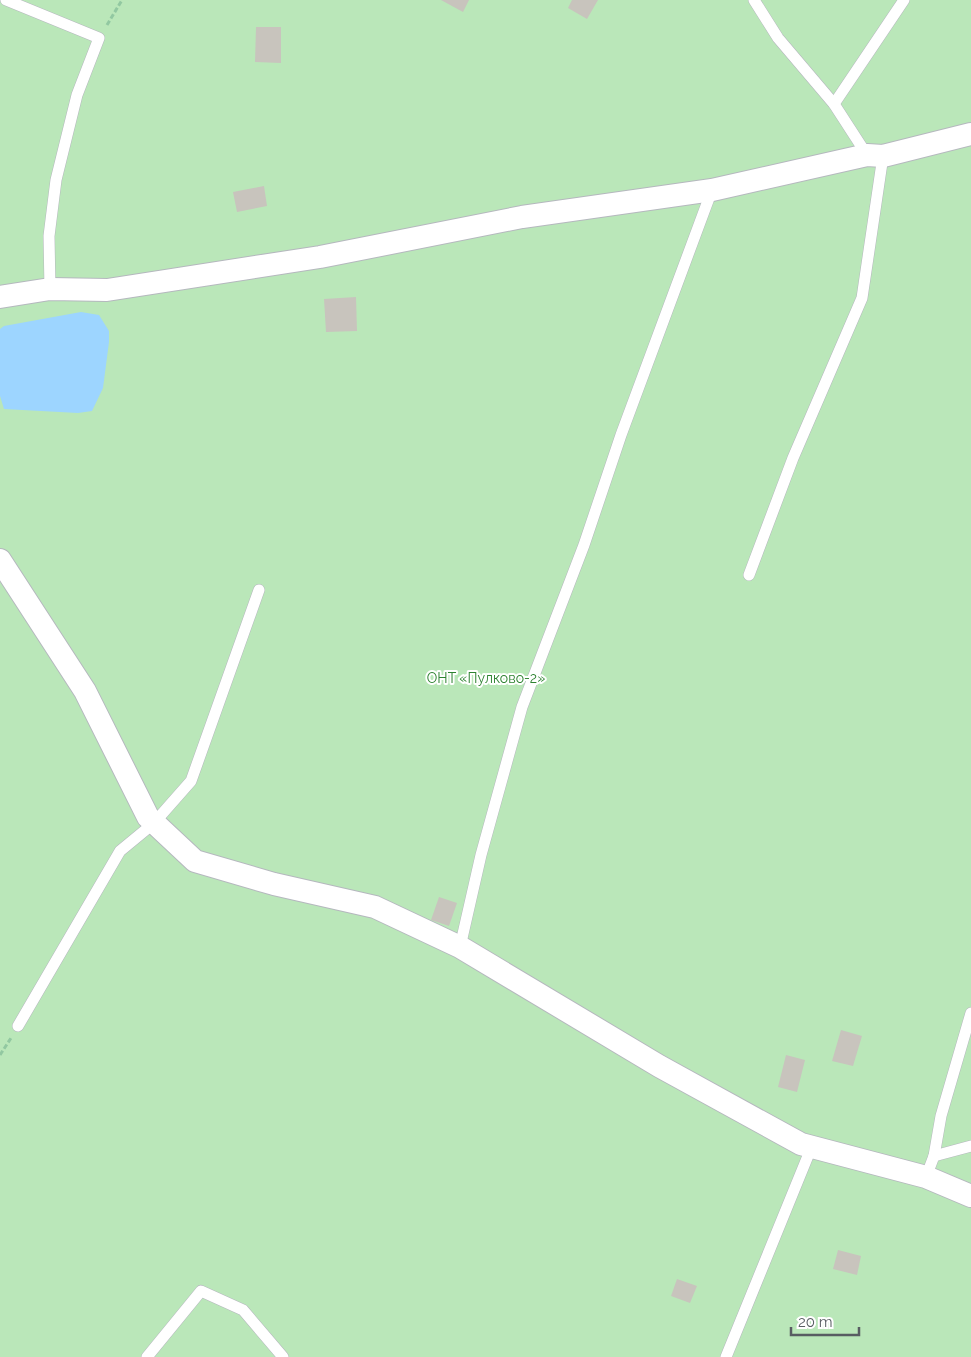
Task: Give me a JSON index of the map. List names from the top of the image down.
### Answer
{
  "parks": ["ОНТ «Пулково-2»"],
  "scale_bar": "20 m"
}
